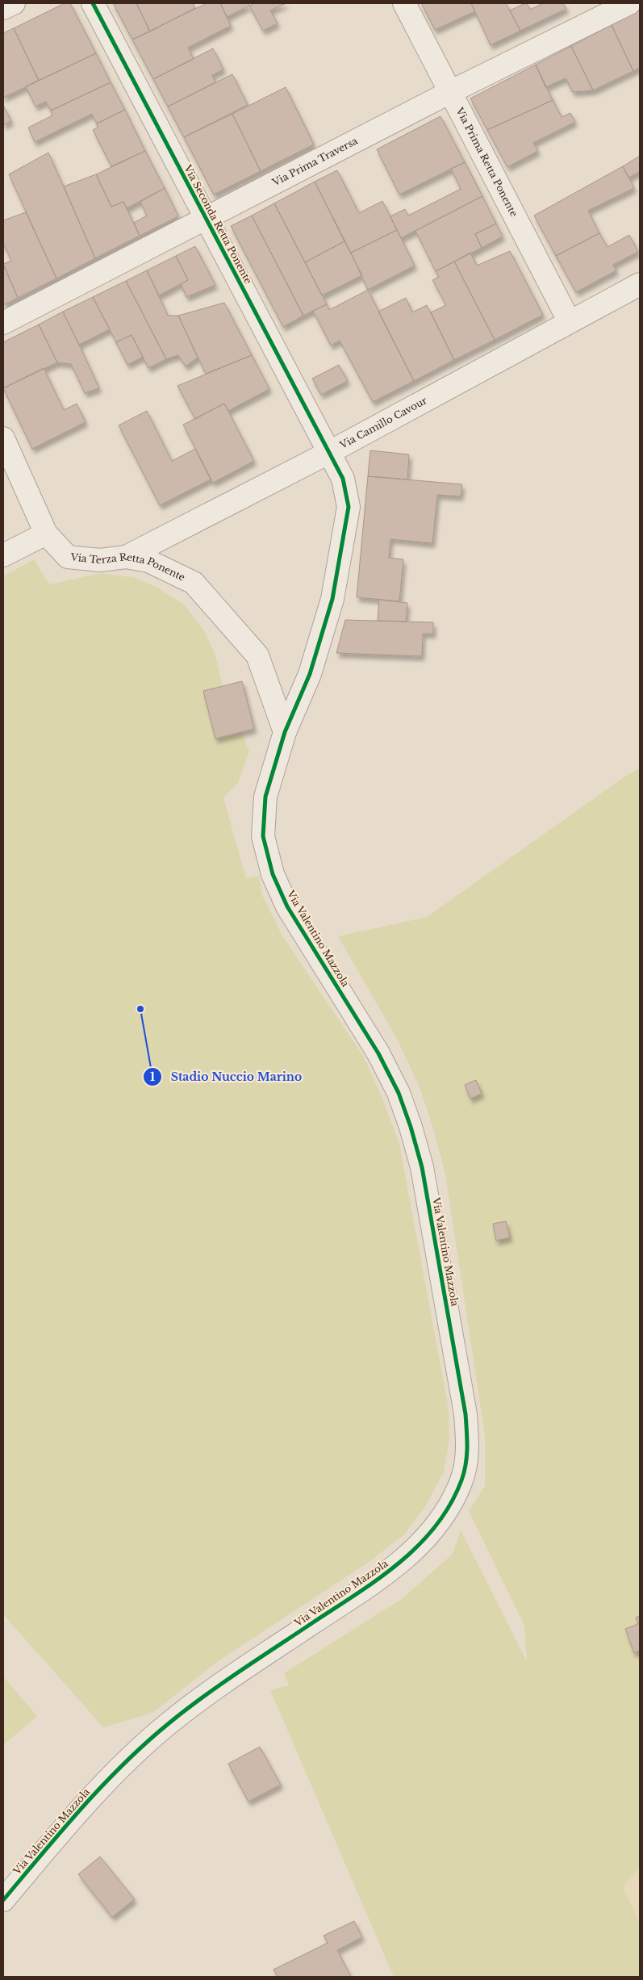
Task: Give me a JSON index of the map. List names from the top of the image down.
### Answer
{
  "streets": {
    "street": [
      "Via Prima Traversa",
      "Via Prima Retta Ponente",
      "Via Seconda Retta Ponente",
      "Via Camillo Cavour",
      "Via Terza Retta Ponente",
      "Via Valentino Mazzola"
    ]
  },
  "crossings": [
    ["Via Prima Traversa", "Via Prima Retta Ponente"],
    ["Via Prima Traversa", "Via Seconda Retta Ponente"],
    ["Via Prima Retta Ponente", "Via Camillo Cavour"],
    ["Via Seconda Retta Ponente", "Via Camillo Cavour"],
    ["Via Seconda Retta Ponente", "Via Valentino Mazzola"],
    ["Via Camillo Cavour", "Via Terza Retta Ponente"],
    ["Via Camillo Cavour", "Via Valentino Mazzola"],
    ["Via Terza Retta Ponente", "Via Valentino Mazzola"]
  ],
  "places": ["Stadio Nuccio Marino"]
}
